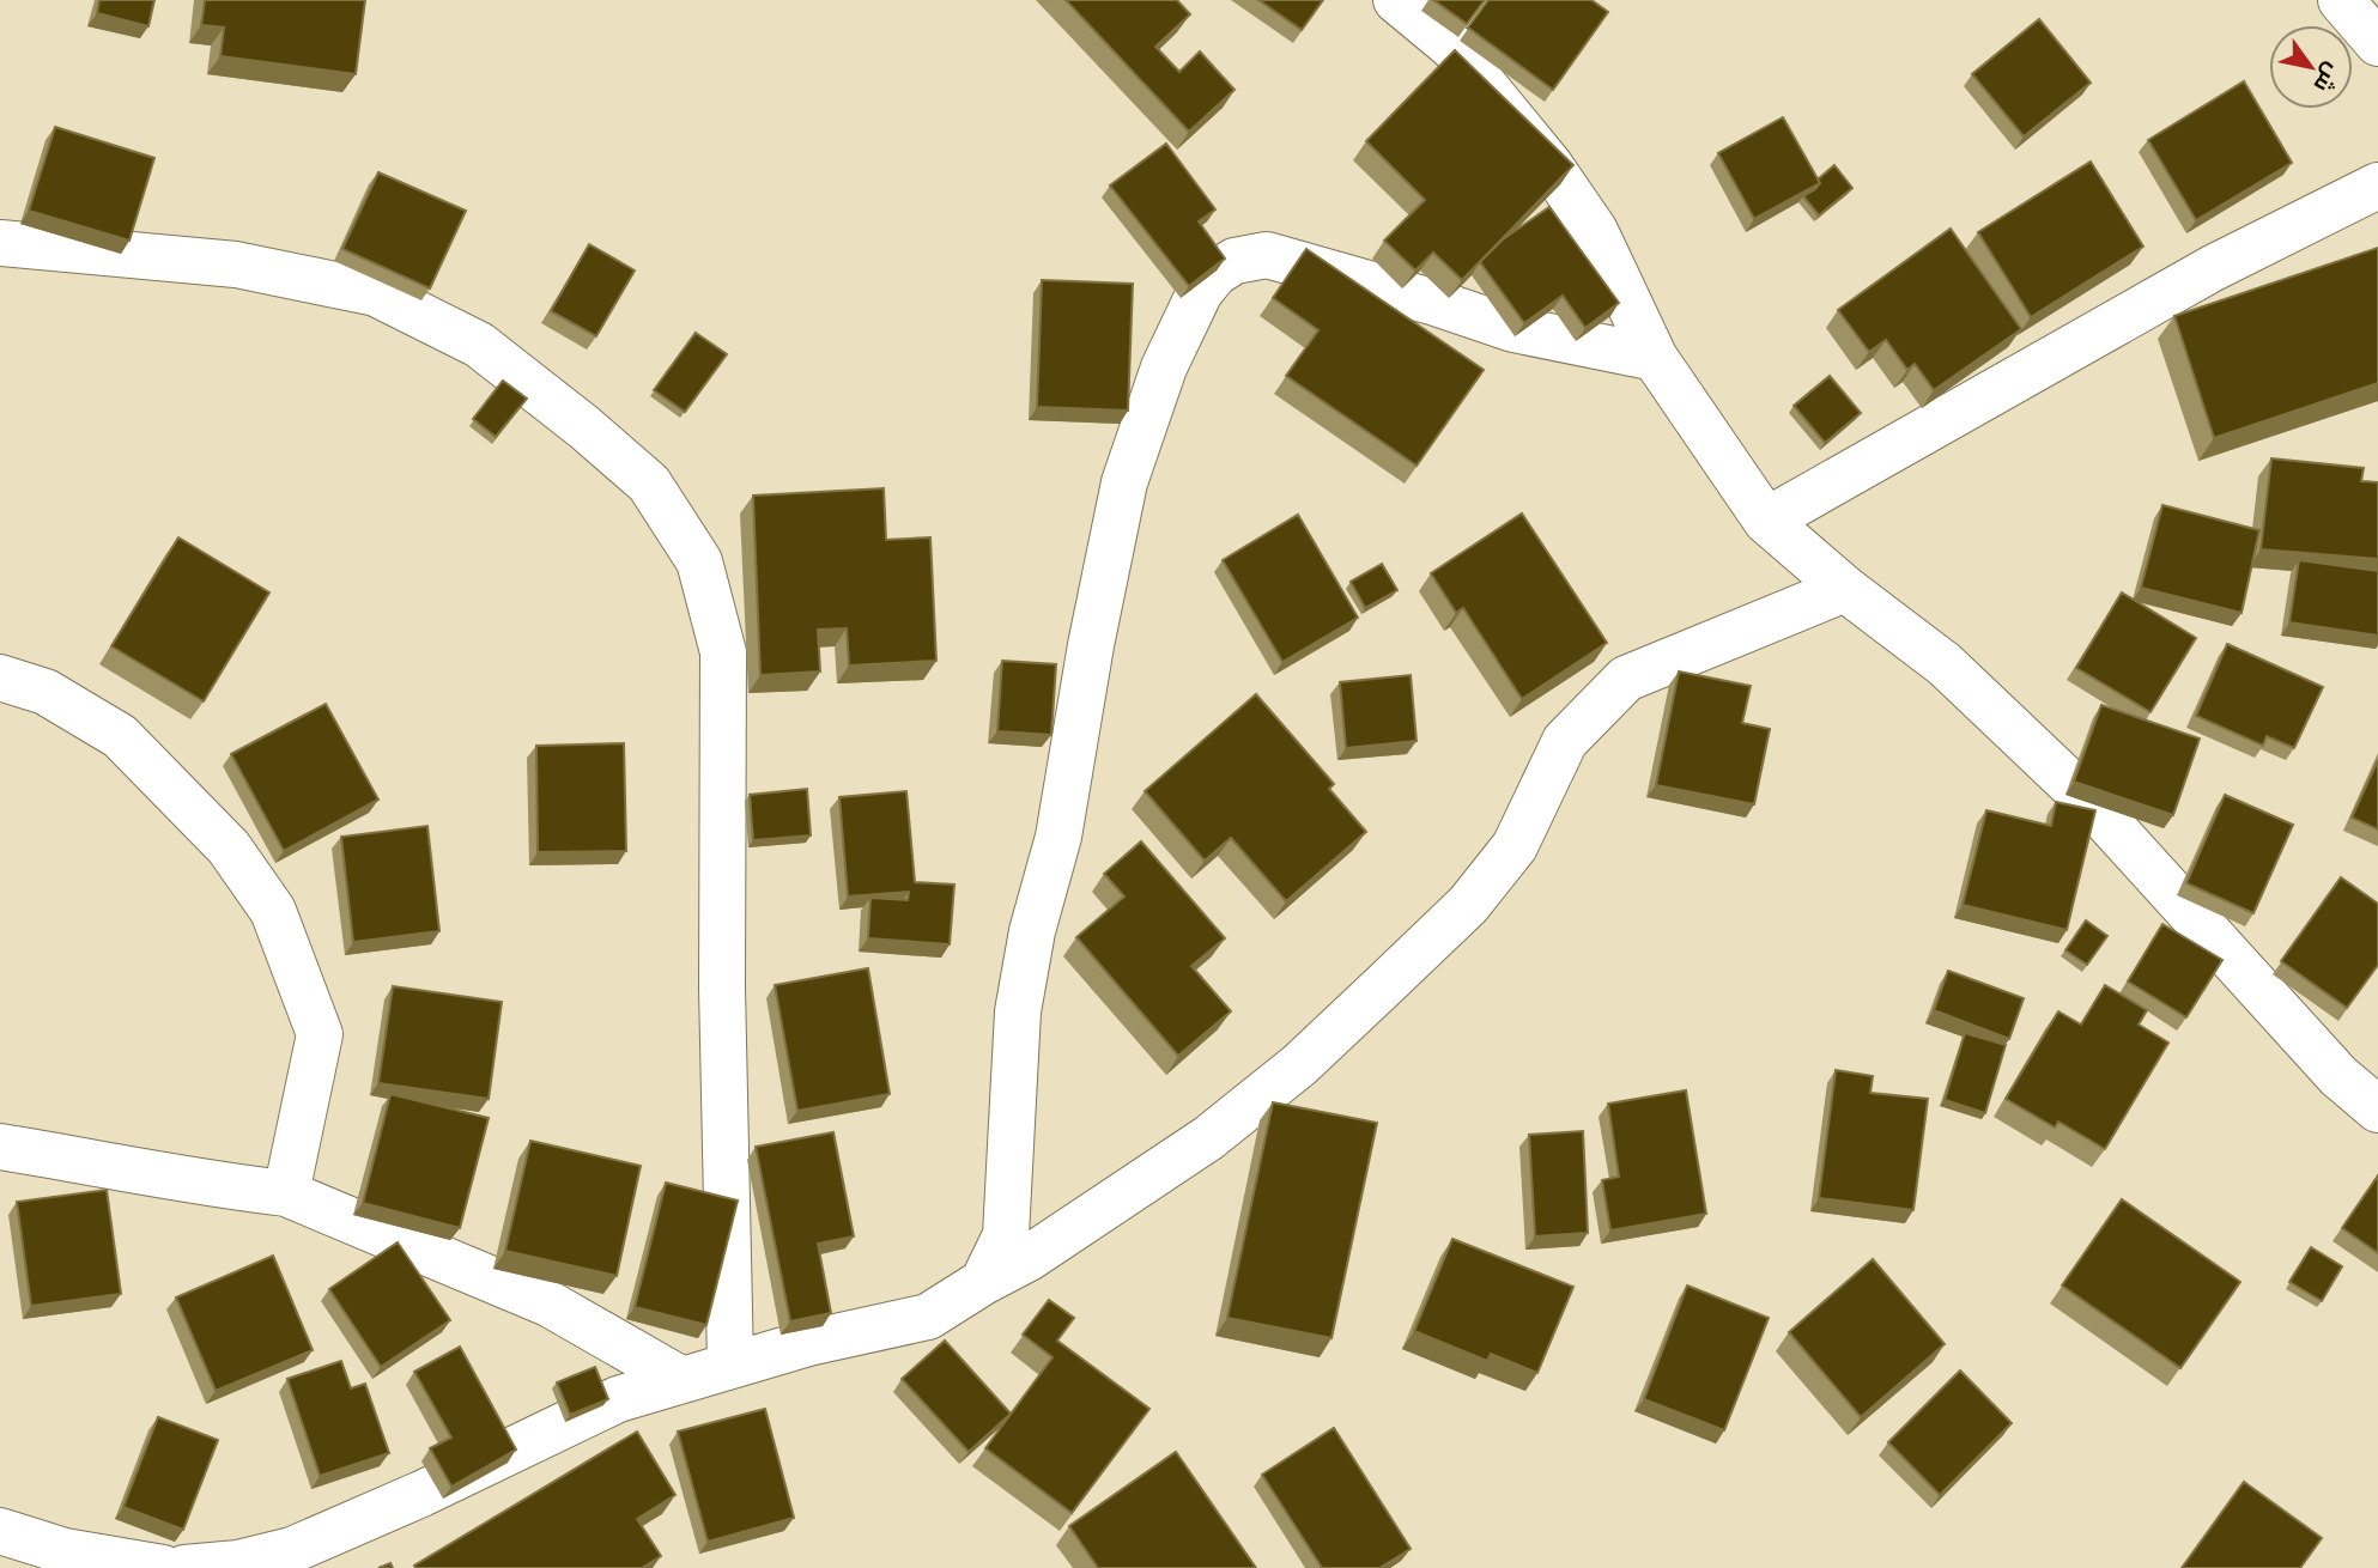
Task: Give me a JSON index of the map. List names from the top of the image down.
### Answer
{
  "north": "bottom right"
}
